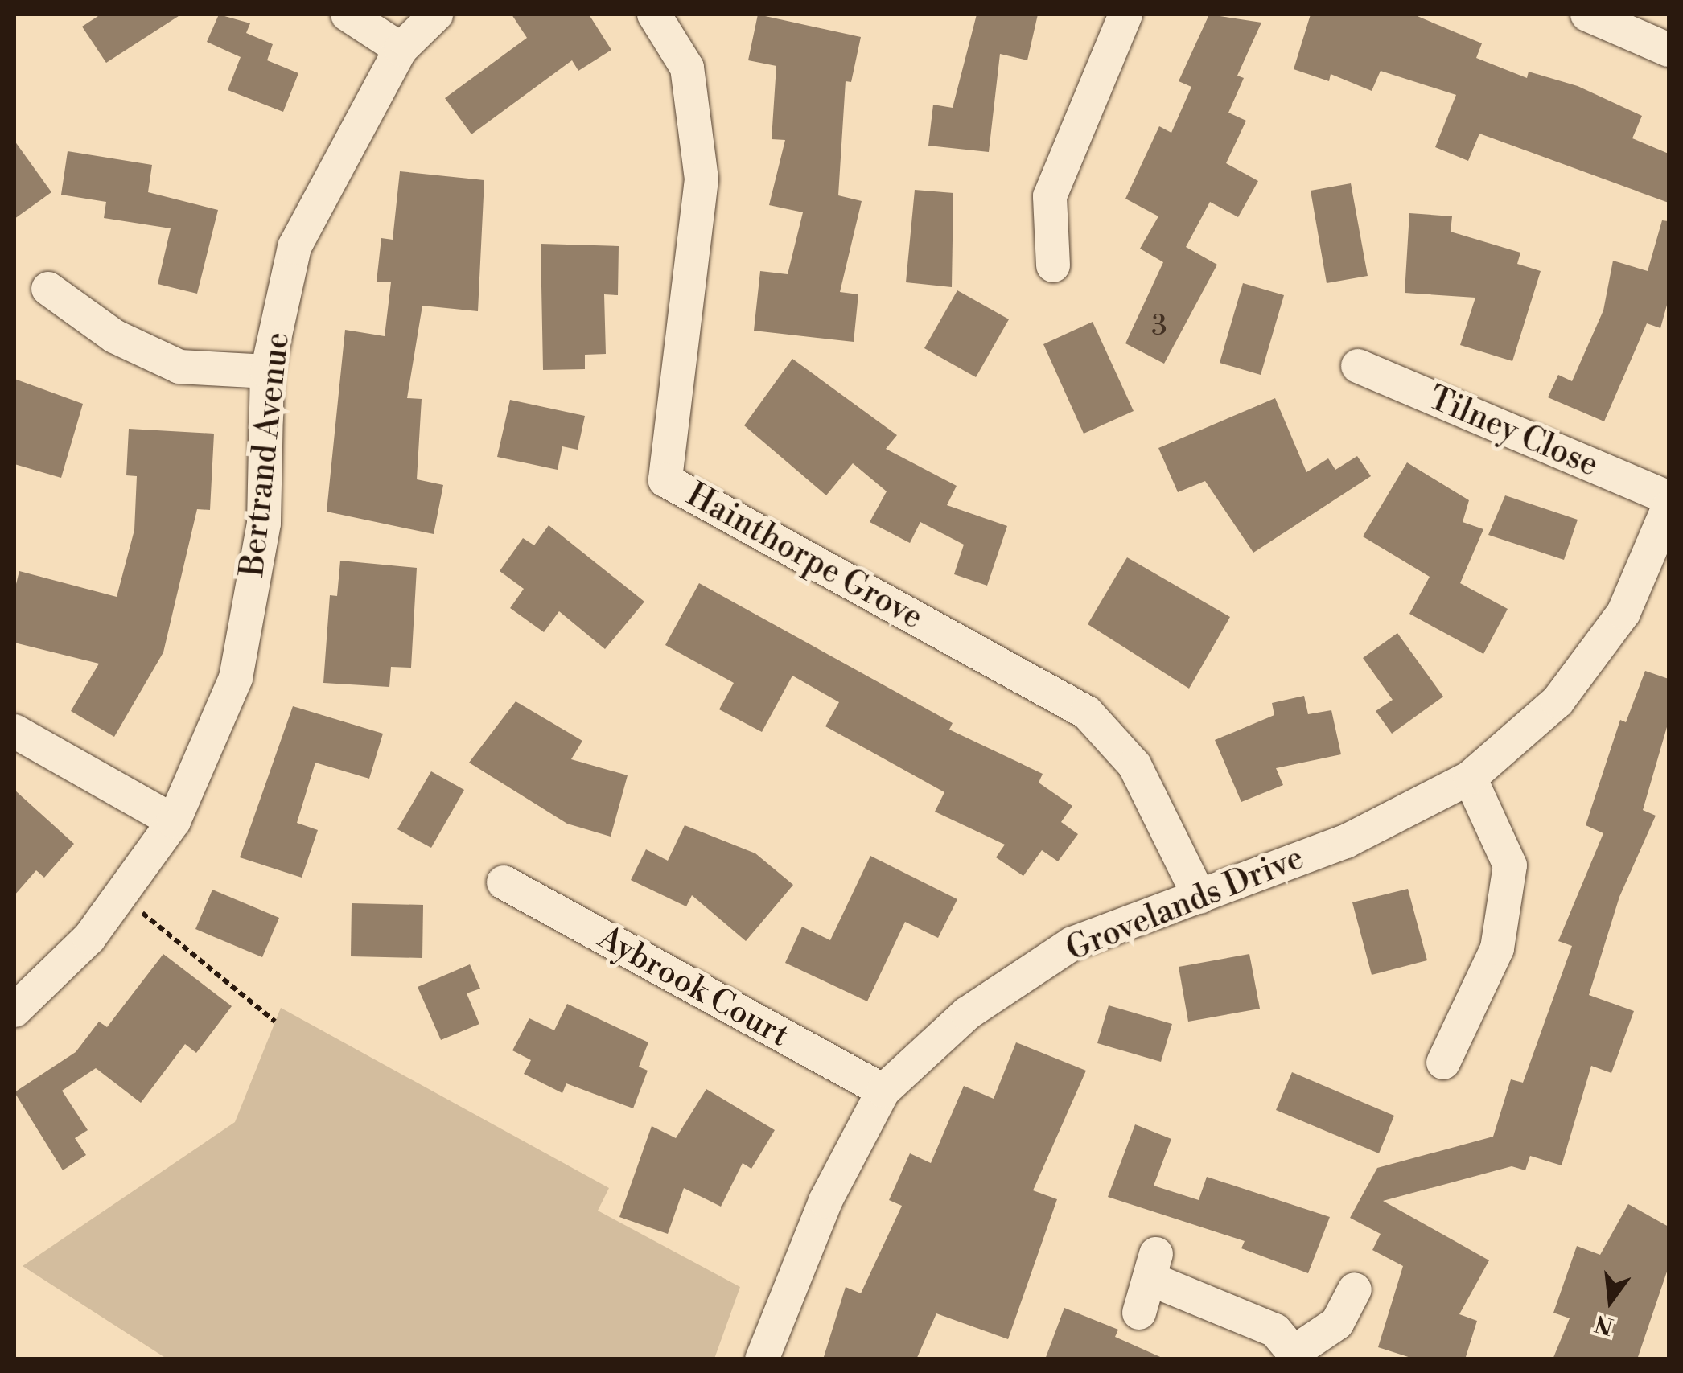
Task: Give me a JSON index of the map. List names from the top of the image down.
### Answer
{
  "streets": {
    "street": [
      "Tilney Close",
      "Bertrand Avenue",
      "Hainthorpe Grove",
      "Grovelands Drive",
      "Aybrook Court"
    ]
  },
  "crossings": [
    ["Hainthorpe Grove", "Grovelands Drive"],
    ["Grovelands Drive", "Aybrook Court"]
  ],
  "house_numbers": ["3"],
  "north": "bottom"
}
